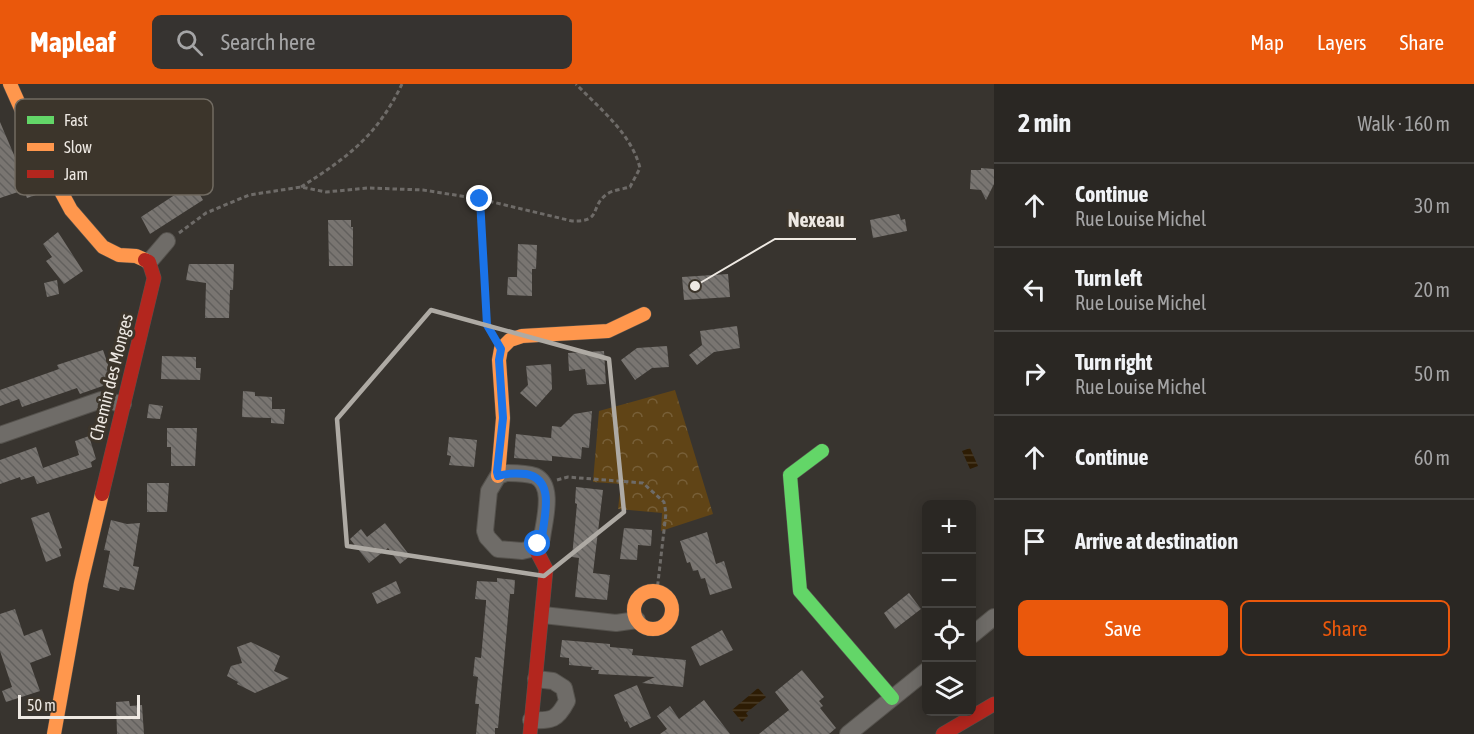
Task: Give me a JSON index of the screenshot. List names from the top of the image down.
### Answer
{
  "streets": {
    "street": ["Chemin des Monges"]
  },
  "places": ["Nexeau"],
  "legend": ["Fast", "Slow", "Jam"],
  "scale_bar": "50 m",
  "page": {
    "header": "Mapleaf",
    "search": "Search here",
    "nav": ["Map", "Layers", "Share"],
    "heading": ["2 min", "Walk · 160 m"],
    "list": [
      ["Continue", "Rue Louise Michel", "30 m"],
      ["Turn left", "Rue Louise Michel", "20 m"],
      ["Turn right", "Rue Louise Michel", "50 m"],
      ["Continue", "60 m"],
      "Arrive at destination"
    ],
    "map_buttons": ["+", "−"],
    "buttons": ["Save", "Share"],
    "scale": "50 m"
  }
}
